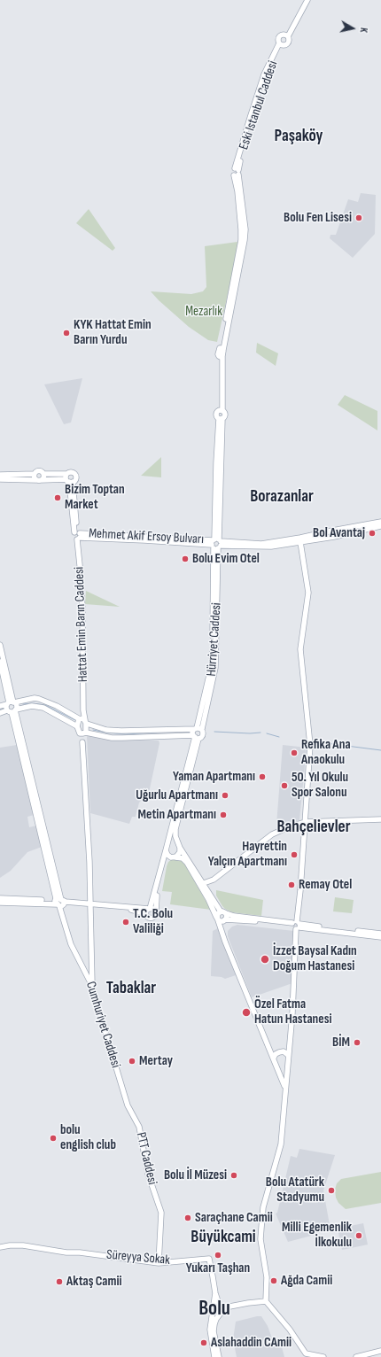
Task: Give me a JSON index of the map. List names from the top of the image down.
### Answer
{
  "streets": {
    "main road": [
      "Eski Istanbul Caddesi",
      "Mehmet Akif Ersoy Bulvarı",
      "Hattat Emin Barın Caddesi",
      "Hürriyet Caddesi",
      "Cumhuriyet Caddesi",
      "PTT Caddesi",
      "Süreyya Sokak"
    ]
  },
  "crossings": [
    ["Eski Istanbul Caddesi", "Hürriyet Caddesi"],
    ["Mehmet Akif Ersoy Bulvarı", "Hattat Emin Barın Caddesi"],
    ["Mehmet Akif Ersoy Bulvarı", "Hürriyet Caddesi"],
    ["Cumhuriyet Caddesi", "PTT Caddesi"],
    ["PTT Caddesi", "Süreyya Sokak"]
  ],
  "districts": [
    "Paşaköy",
    "Borazanlar",
    "Bahçelievler",
    "Tabaklar",
    "Büyükcami",
    "Bolu"
  ],
  "parks": ["Mezarlık"],
  "places": [
    "Bolu Fen Lisesi",
    "KYK Hattat Emin Barın Yurdu",
    "Bizim Toptan Market",
    "Bol Avantaj",
    "Bolu Evim Otel",
    "Refika Ana Anaokulu",
    "Yaman Apartmanı",
    "50. Yıl Okulu Spor Salonu",
    "Uğurlu Apartmanı",
    "Metin Apartmanı",
    "Hayrettin Yalçın Apartmanı",
    "Remay Otel",
    "T.C. Bolu Valiliği",
    "İzzet Baysal Kadın Doğum Hastanesi",
    "Özel Fatma Hatun Hastanesi",
    "BİM",
    "Mertay",
    "bolu english club",
    "Bolu İl Müzesi",
    "Bolu Atatürk Stadyumu",
    "Saraçhane Camii",
    "Milli Egemenlik İlkokulu",
    "Yukarı Taşhan",
    "Ağda Camii",
    "Aktaş Camii",
    "Aslahaddin CAmii"
  ],
  "north": "right"
}
